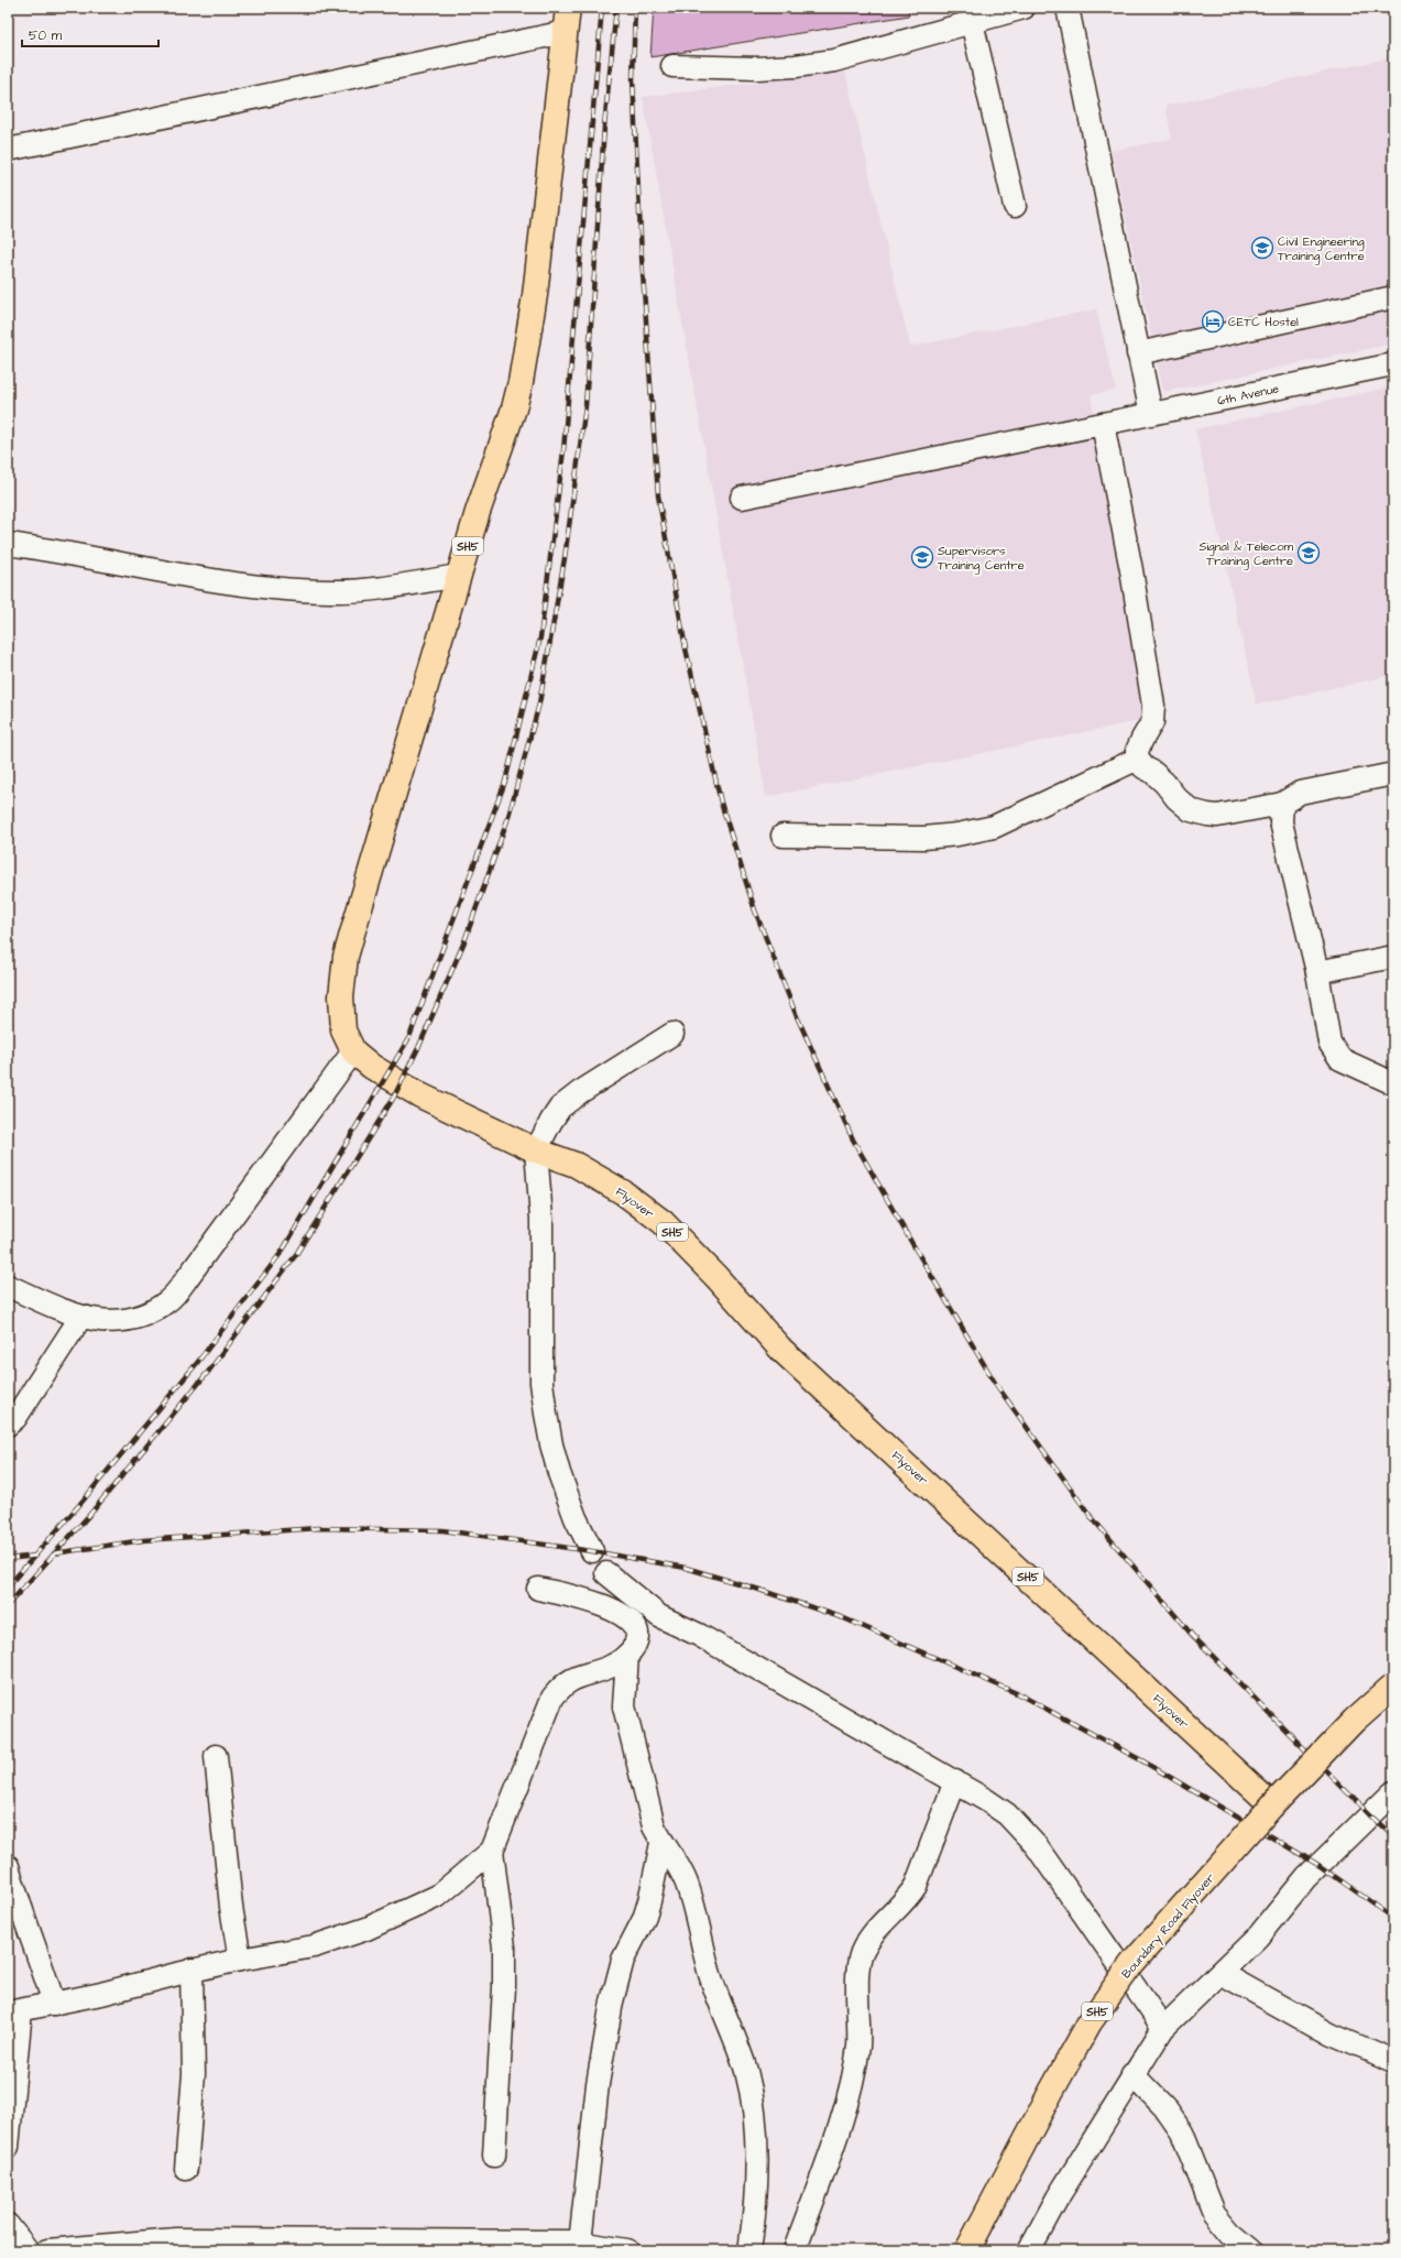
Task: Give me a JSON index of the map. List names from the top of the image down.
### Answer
{
  "streets": {
    "main road": ["SH5", "Flyover", "Boundary Road Flyover"],
    "street": ["6th Avenue"]
  },
  "crossings": [
    ["SH5", "Flyover"],
    ["Flyover", "Boundary Road Flyover"]
  ],
  "places": {
    "school or university": ["Civil Engineering Training Centre", "Signal & Telecom Training Centre", "Supervisors Training Centre"],
    "hotel": ["CETC Hostel"]
  },
  "scale_bar": "50 m"
}
